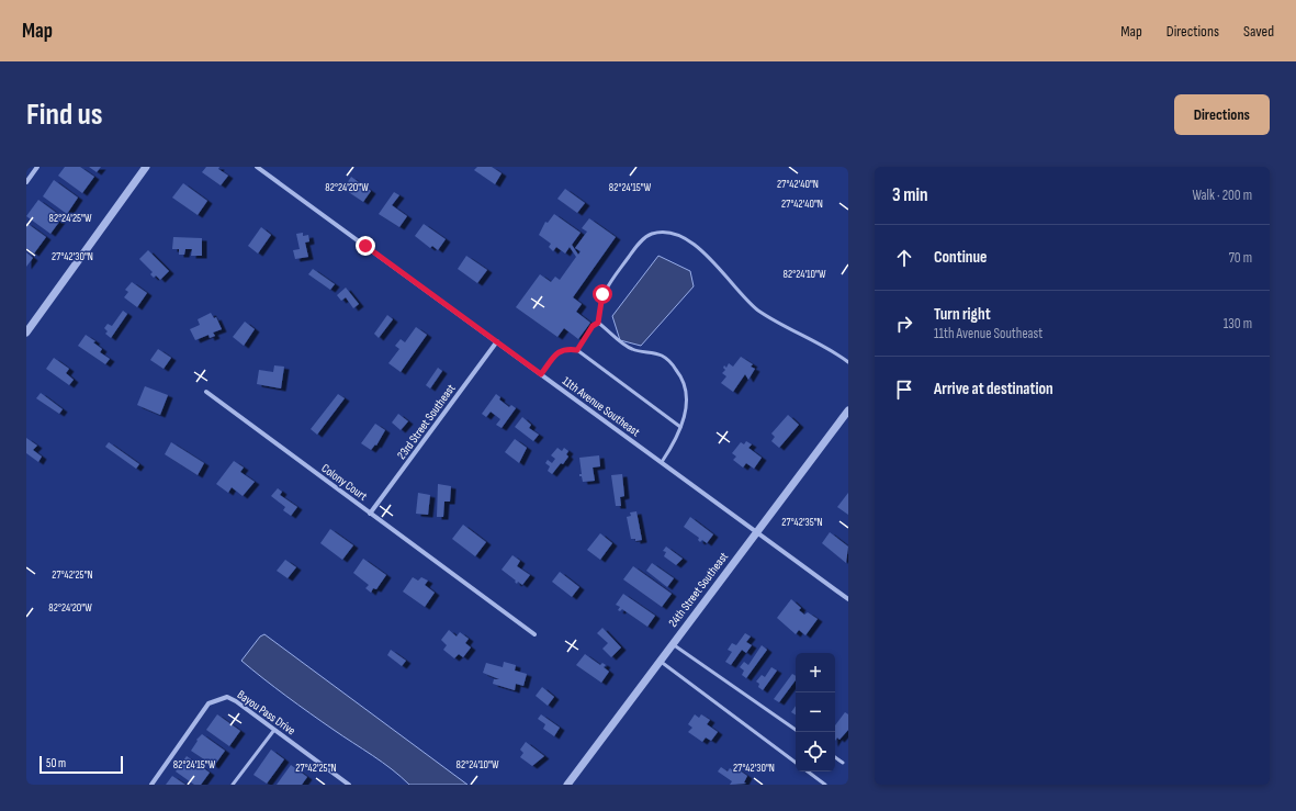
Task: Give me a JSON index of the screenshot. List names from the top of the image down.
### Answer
{
  "streets": {
    "street": [
      "11th Avenue Southeast",
      "23rd Street Southeast",
      "Colony Court",
      "24th Street Southeast",
      "Bayou Pass Drive"
    ]
  },
  "crossings": [
    ["11th Avenue Southeast", "23rd Street Southeast"],
    ["11th Avenue Southeast", "24th Street Southeast"],
    ["23rd Street Southeast", "Colony Court"]
  ],
  "scale_bar": "50 m",
  "page": {
    "header": "Map",
    "nav": ["Map", "Directions", "Saved"],
    "buttons": "Directions",
    "title": "Find us",
    "heading": ["3 min", "Walk · 200 m"],
    "list": [
      ["Continue", "70 m"],
      ["Turn right", "11th Avenue Southeast", "130 m"],
      "Arrive at destination"
    ],
    "map_buttons": ["+", "−"],
    "scale": "50 m"
  },
  "coordinates": [
    "27°42'40\"N",
    "82°24'20\"W",
    "82°24'15\"W",
    "82°24'25\"W",
    "27°42'30\"N",
    "82°24'10\"W",
    "27°42'35\"N",
    "27°42'25\"N"
  ]
}
